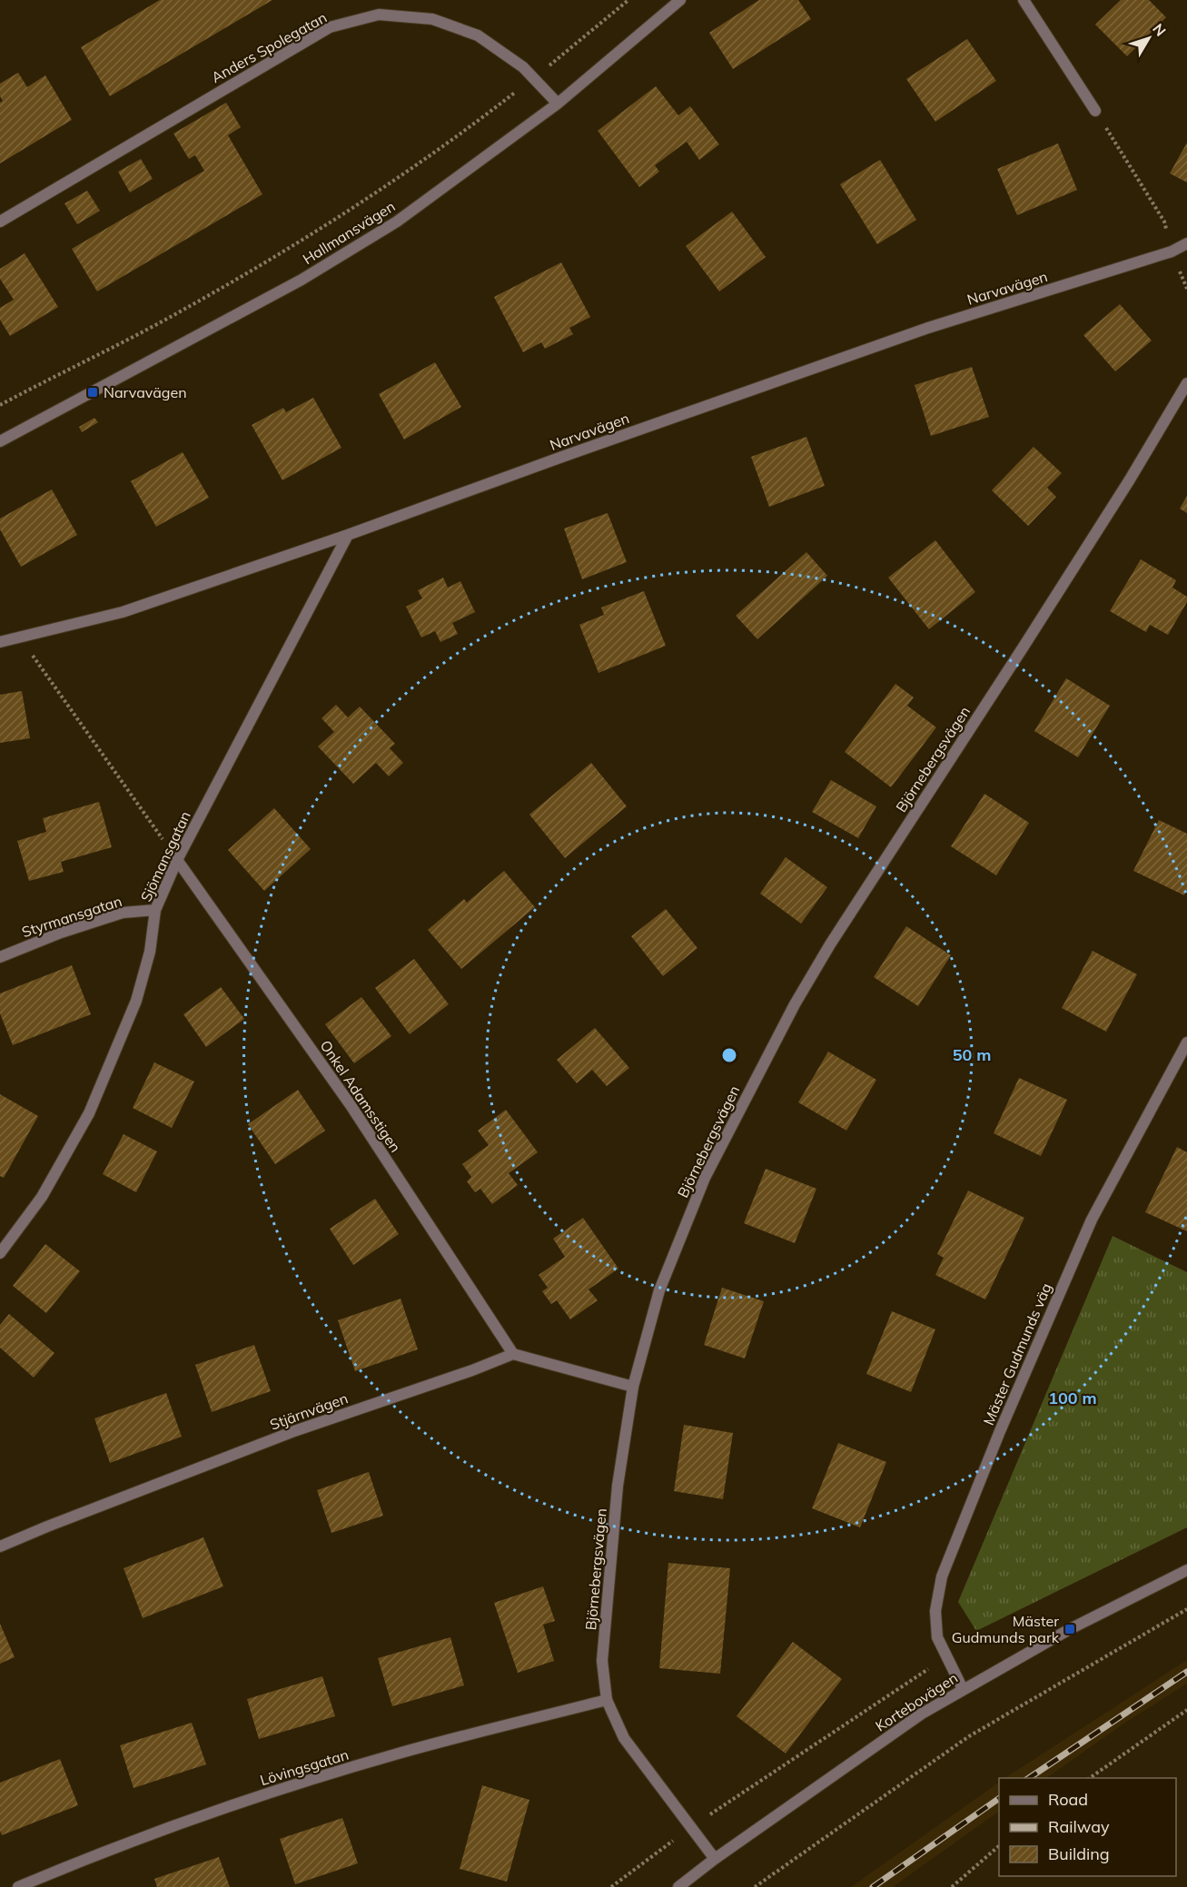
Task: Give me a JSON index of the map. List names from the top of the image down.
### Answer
{
  "streets": {
    "street": [
      "Anders Spolegatan",
      "Hallmansvägen",
      "Narvavägen",
      "Björnebergsvägen",
      "Sjömansgatan",
      "Styrmansgatan",
      "Onkel Adamsstigen",
      "Mäster Gudmunds väg",
      "Stjärnvägen",
      "Kortebovägen",
      "Lövingsgatan"
    ]
  },
  "crossings": [
    ["Anders Spolegatan", "Hallmansvägen"],
    ["Narvavägen", "Sjömansgatan"],
    ["Björnebergsvägen", "Kortebovägen"],
    ["Björnebergsvägen", "Lövingsgatan"],
    ["Sjömansgatan", "Styrmansgatan"],
    ["Sjömansgatan", "Onkel Adamsstigen"],
    ["Onkel Adamsstigen", "Stjärnvägen"],
    ["Mäster Gudmunds väg", "Kortebovägen"]
  ],
  "places": {
    "transit": ["Narvavägen", "Mäster Gudmunds park"]
  },
  "legend": ["Road", "Railway", "Building"],
  "north": "top right",
  "rings": ["50 m", "100 m"]
}
